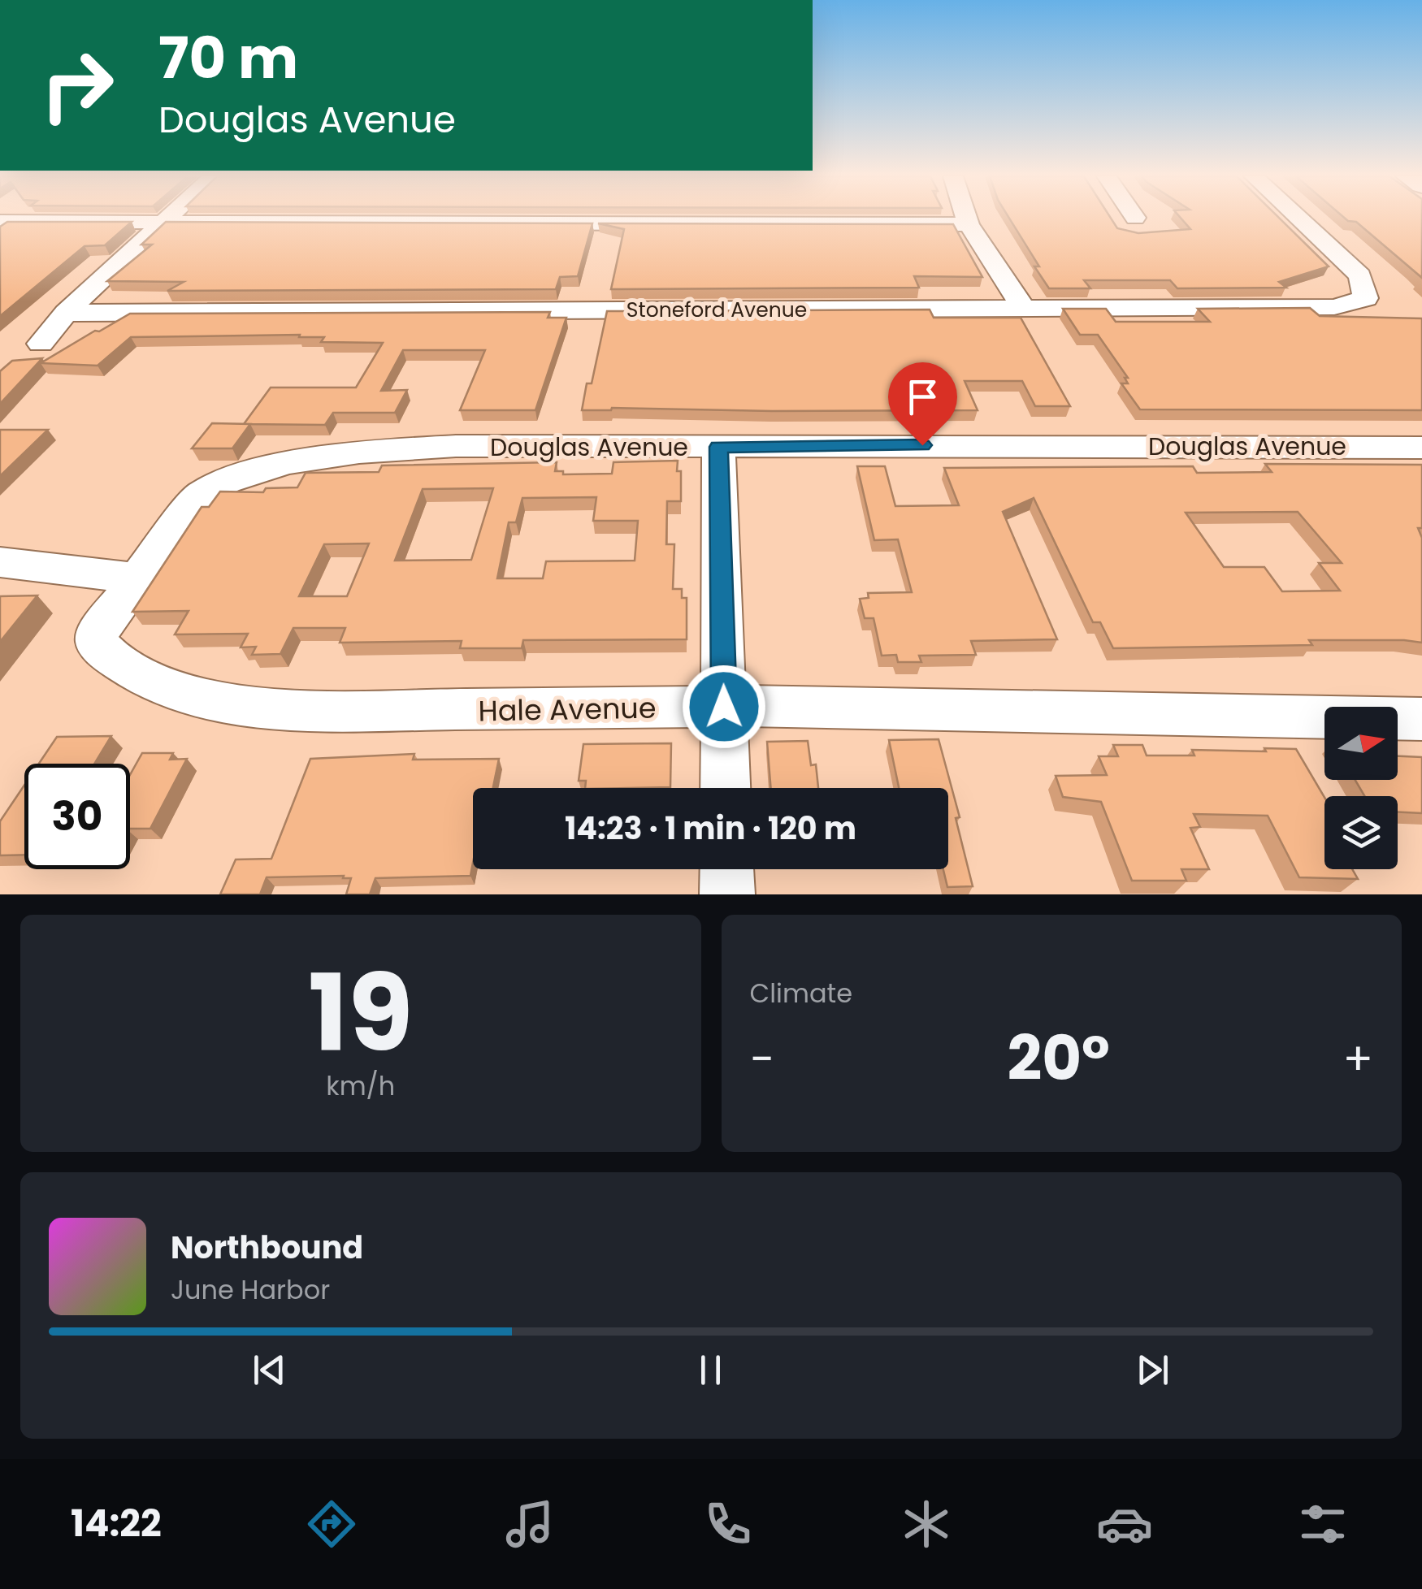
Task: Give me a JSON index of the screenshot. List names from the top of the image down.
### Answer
{
  "streets": {
    "street": ["Stoneford Avenue", "Douglas Avenue", "Hale Avenue"]
  },
  "crossings": [
    ["Douglas Avenue", "Hale Avenue"]
  ],
  "north": "right",
  "page": {
    "turn": ["70 m", "Douglas Avenue"],
    "limit": "30",
    "trip": "14:23 · 1 min · 120 m",
    "tile": [
      ["19", "km/h"],
      "Climate"
    ],
    "heat": ["−", "20°", "+"],
    "song": ["Northbound", "June Harbor"],
    "tabs": "14:22"
  }
}
